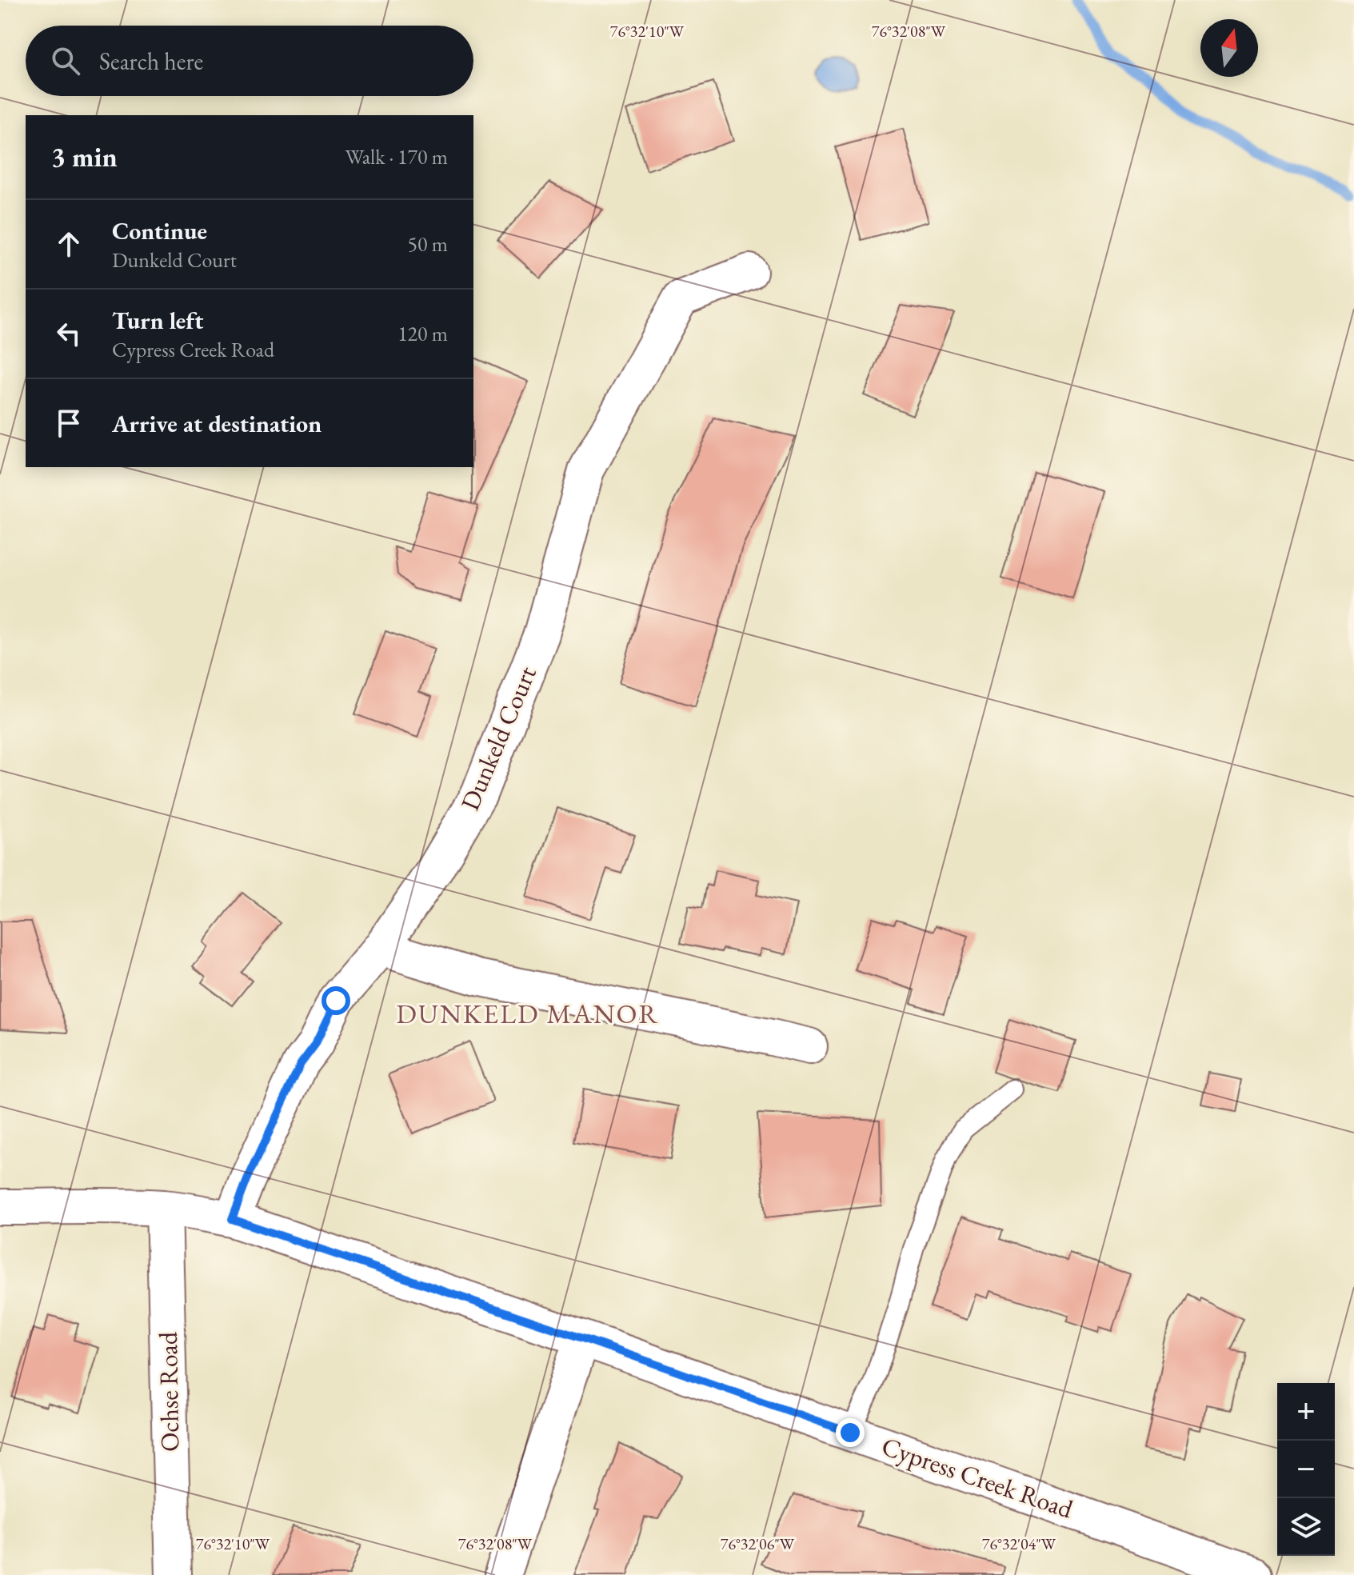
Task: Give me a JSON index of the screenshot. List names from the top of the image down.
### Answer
{
  "streets": {
    "street": ["Dunkeld Court", "Ochse Road", "Cypress Creek Road"]
  },
  "crossings": [
    ["Dunkeld Court", "Cypress Creek Road"],
    ["Ochse Road", "Cypress Creek Road"]
  ],
  "districts": ["DUNKELD MANOR"],
  "north": "top",
  "page": {
    "search": "Search here",
    "heading": ["3 min", "Walk · 170 m"],
    "list": [
      ["Continue", "Dunkeld Court", "50 m"],
      ["Turn left", "Cypress Creek Road", "120 m"],
      "Arrive at destination"
    ],
    "map_buttons": ["+", "−"]
  },
  "coordinates": [
    "76°32'10\"W",
    "76°32'08\"W",
    "76°32'06\"W",
    "76°32'04\"W"
  ]
}
